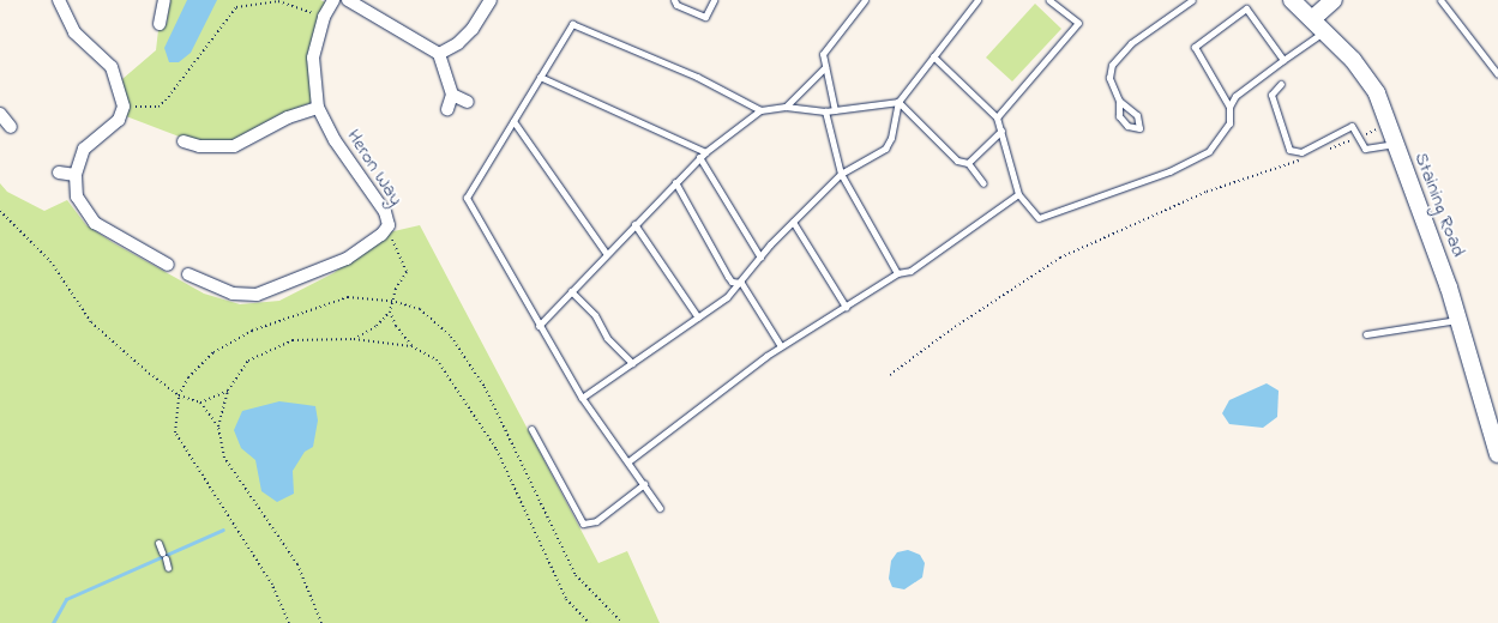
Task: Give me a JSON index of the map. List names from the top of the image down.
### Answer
{
  "streets": {
    "street": ["Heron Way", "Staining Road"]
  }
}
